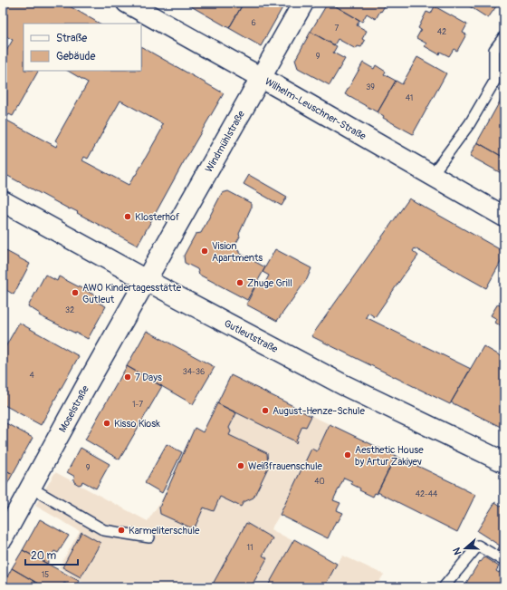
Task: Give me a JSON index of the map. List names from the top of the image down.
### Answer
{
  "streets": {
    "main road": [
      "Wilhelm-Leuschner-Straße",
      "Windmühlstraße",
      "Gutleutstraße",
      "Moselstraße"
    ]
  },
  "crossings": [
    ["Wilhelm-Leuschner-Straße", "Windmühlstraße"],
    ["Windmühlstraße", "Gutleutstraße"],
    ["Windmühlstraße", "Moselstraße"],
    ["Gutleutstraße", "Moselstraße"]
  ],
  "places": [
    "Klosterhof",
    "Vision Apartments",
    "Zhuge Grill",
    "AWO Kindertagesstätte Gutleut",
    "7 Days",
    "August-Henze-Schule",
    "Kisso Kiosk",
    "Aesthetic House by Artur Zakiyev",
    "Weißfrauenschule",
    "Karmeliterschule"
  ],
  "house_numbers": [
    "6",
    "7",
    "42",
    "9",
    "39",
    "41",
    "32",
    "34-36",
    "4",
    "1-7",
    "9",
    "40",
    "42-44",
    "11",
    "15"
  ],
  "legend": ["Straße", "Gebäude"],
  "scale_bar": "20 m",
  "north": "left"
}
